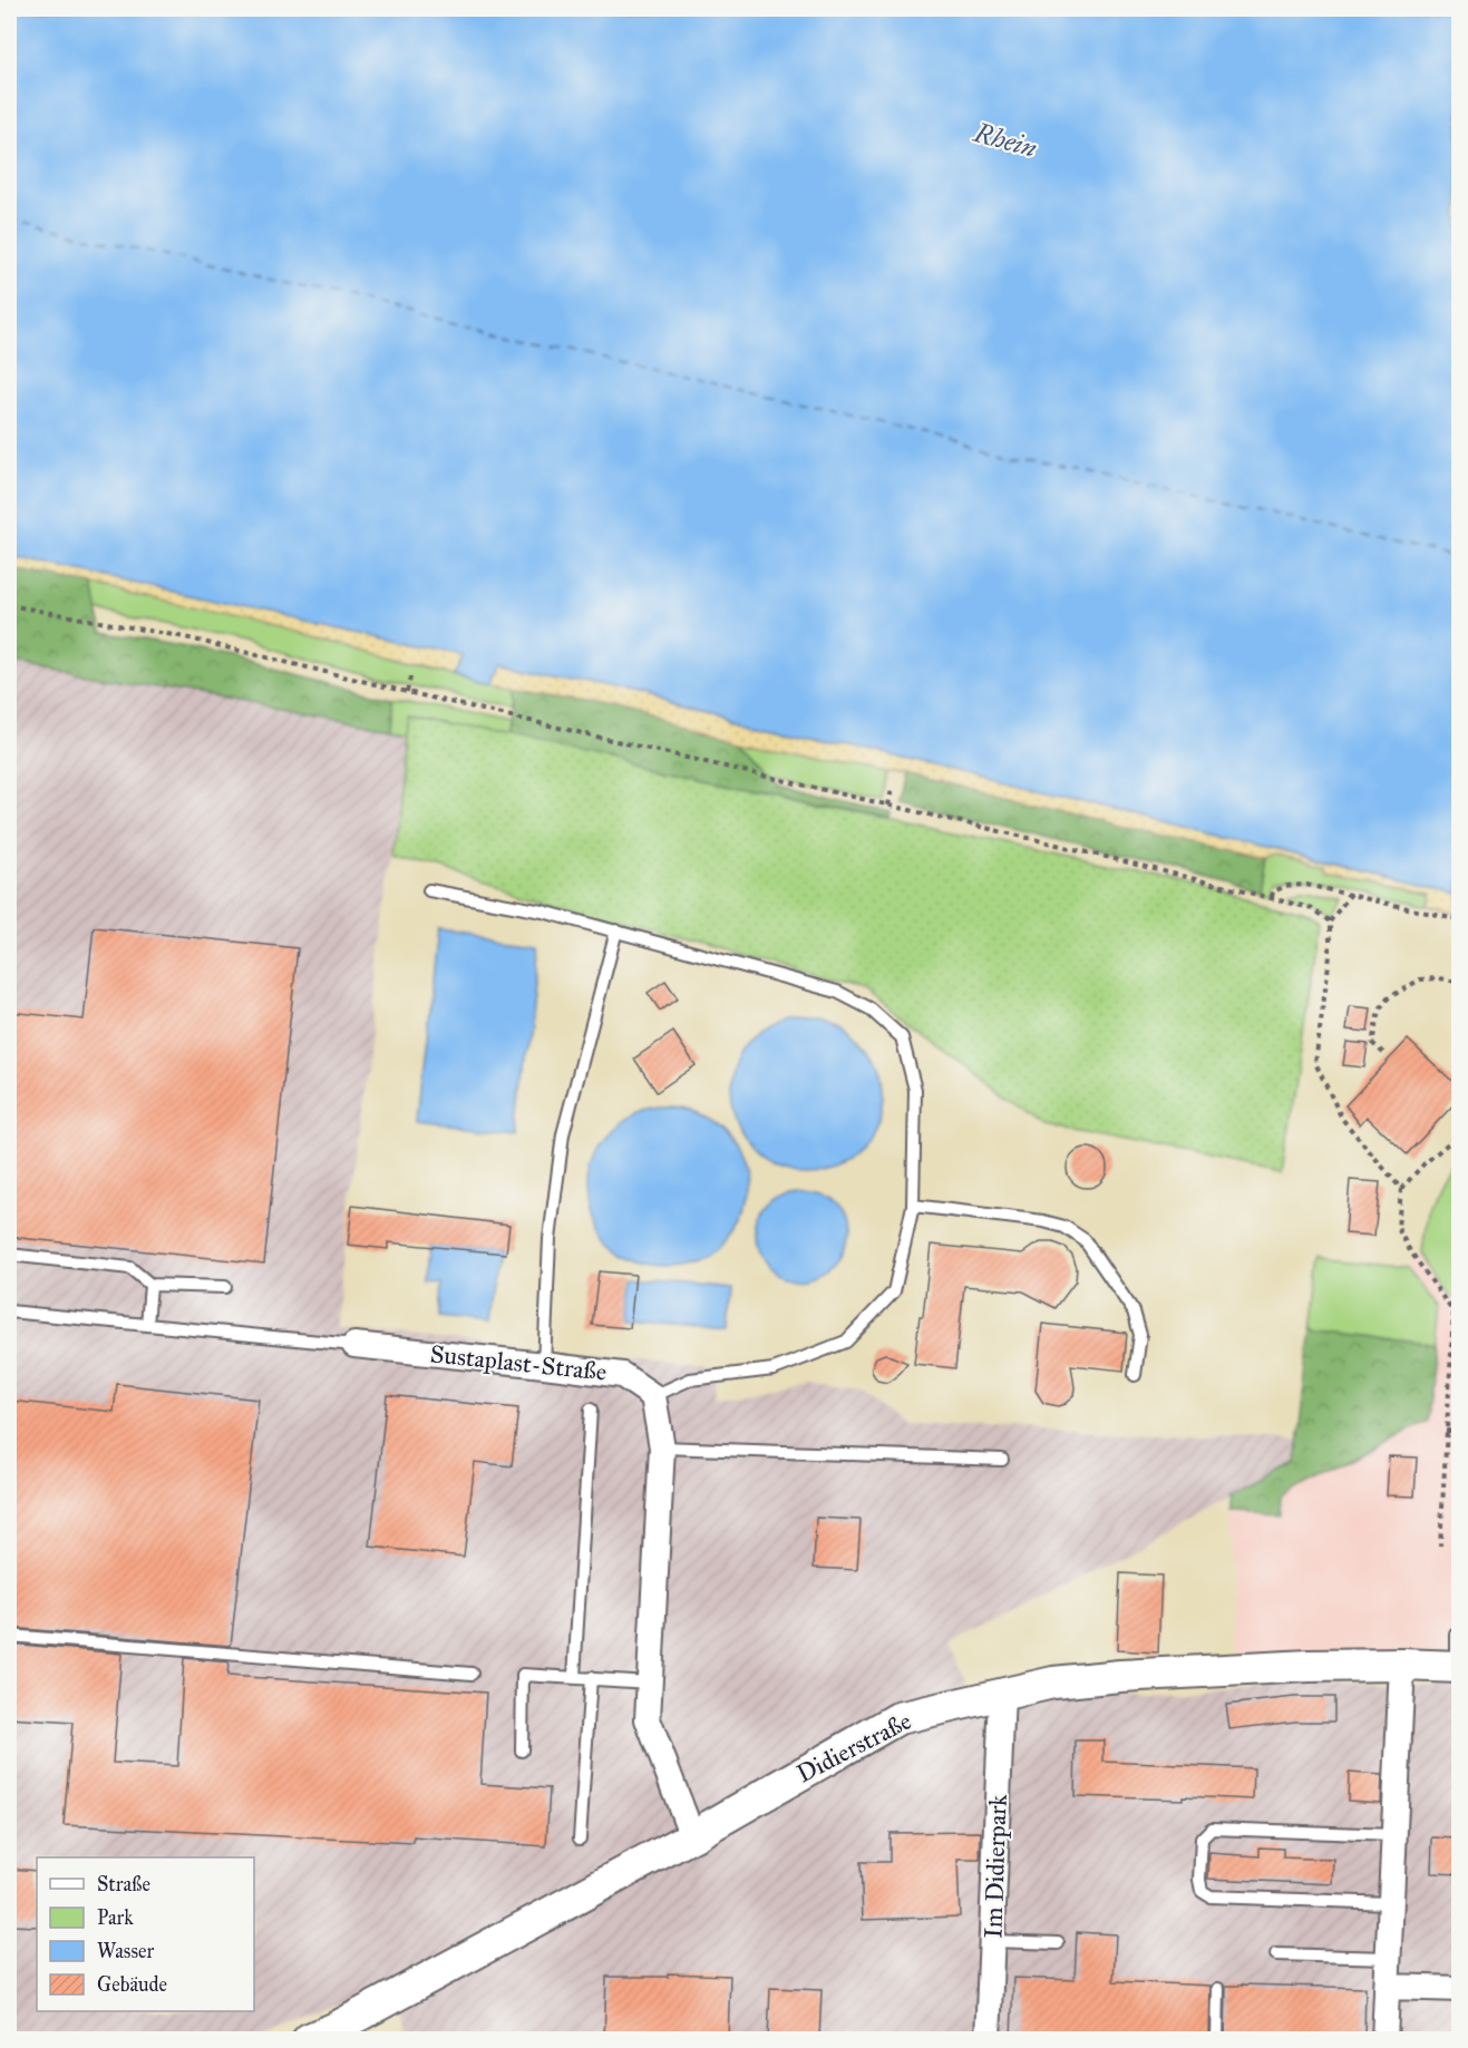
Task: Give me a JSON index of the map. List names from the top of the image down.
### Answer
{
  "streets": {
    "street": ["Sustaplast-Straße", "Didierstraße", "Im Didierpark"]
  },
  "crossings": [
    ["Didierstraße", "Im Didierpark"]
  ],
  "water": ["Rhein"],
  "legend": [
    "Straße",
    "Park",
    "Wasser",
    "Gebäude"
  ]
}
